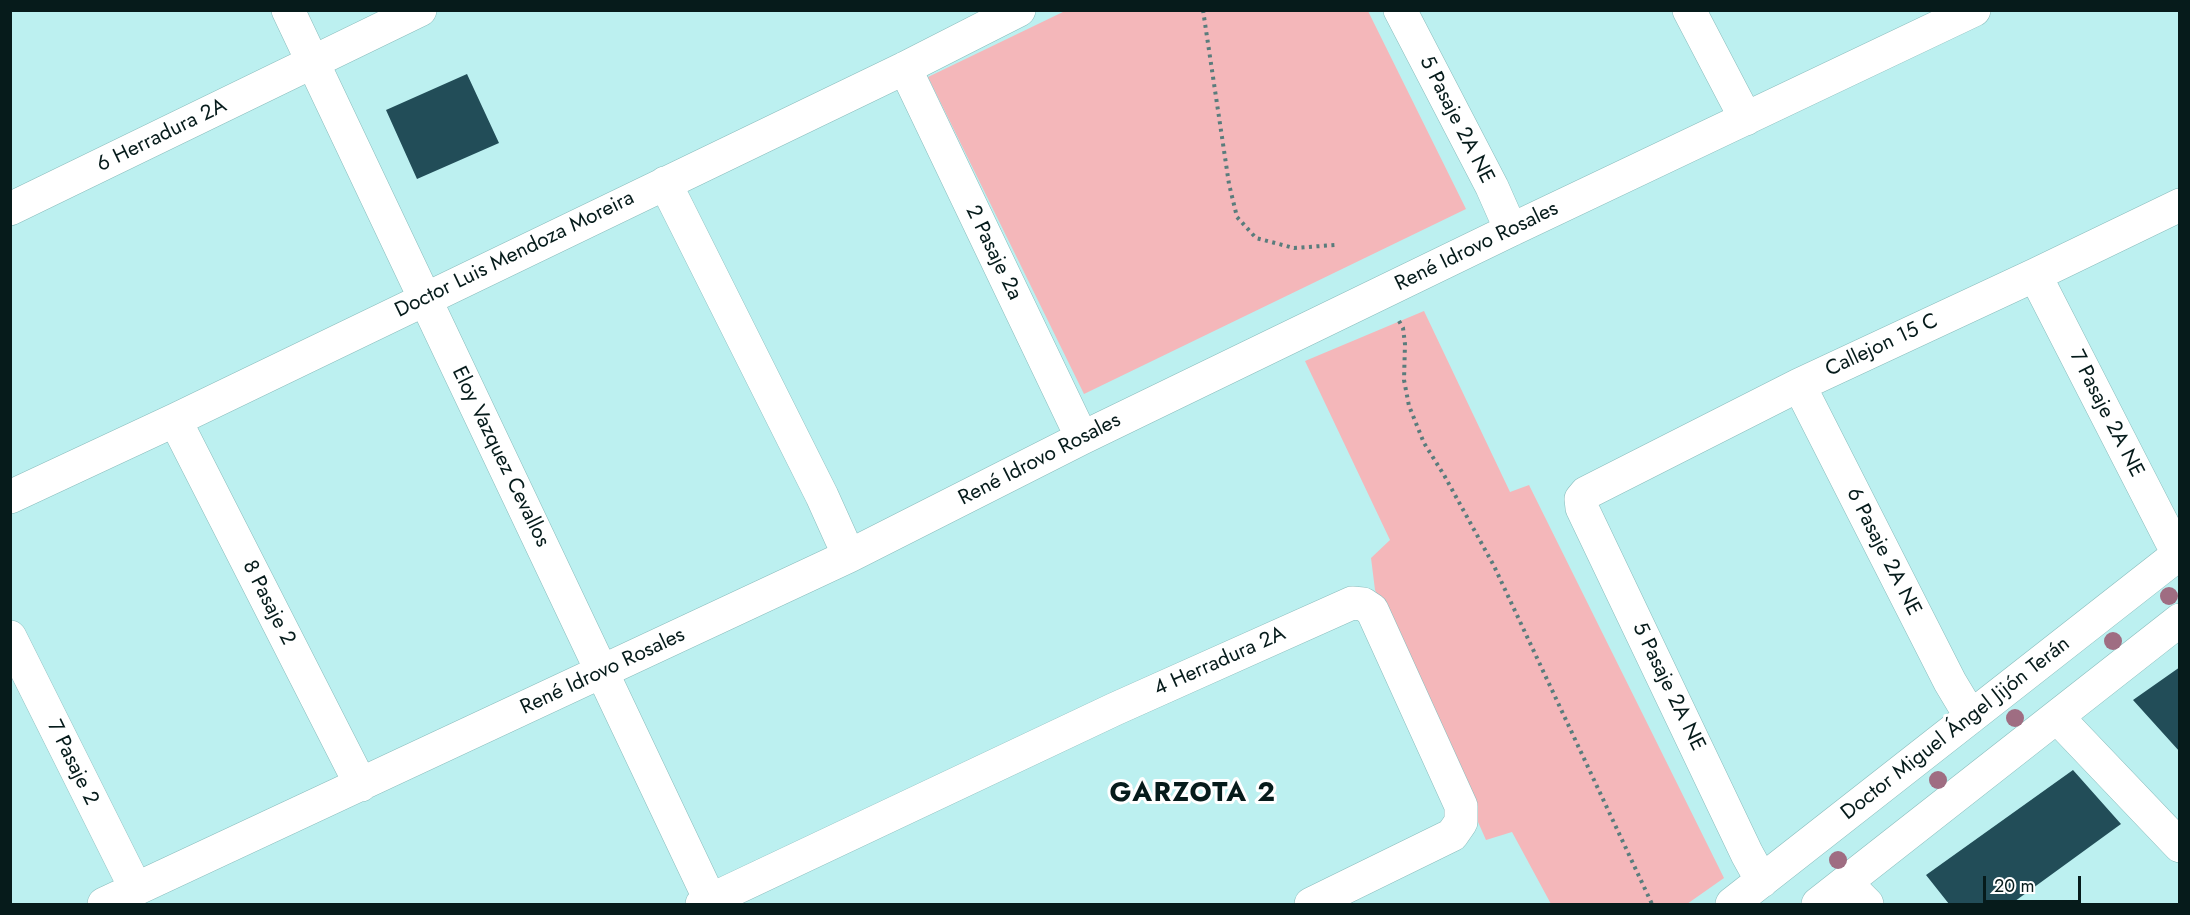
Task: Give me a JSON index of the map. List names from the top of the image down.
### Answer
{
  "streets": {
    "street": [
      "5 Pasaje 2A NE",
      "6 Herradura 2A",
      "René Idrovo Rosales",
      "2 Pasaje 2a",
      "Doctor Luis Mendoza Moreira",
      "Callejon 15 C",
      "7 Pasaje 2A NE",
      "Eloy Vazquez Cevallos",
      "6 Pasaje 2A NE",
      "8 Pasaje 2",
      "4 Herradura 2A",
      "Doctor Miguel Ángel Jijón Terán",
      "7 Pasaje 2"
    ]
  },
  "crossings": [
    ["5 Pasaje 2A NE", "René Idrovo Rosales"],
    ["5 Pasaje 2A NE", "Callejon 15 C"],
    ["5 Pasaje 2A NE", "Doctor Miguel Ángel Jijón Terán"],
    ["6 Herradura 2A", "Eloy Vazquez Cevallos"],
    ["René Idrovo Rosales", "2 Pasaje 2a"],
    ["René Idrovo Rosales", "Eloy Vazquez Cevallos"],
    ["René Idrovo Rosales", "8 Pasaje 2"],
    ["René Idrovo Rosales", "7 Pasaje 2"],
    ["2 Pasaje 2a", "Doctor Luis Mendoza Moreira"],
    ["Doctor Luis Mendoza Moreira", "Eloy Vazquez Cevallos"],
    ["Doctor Luis Mendoza Moreira", "8 Pasaje 2"],
    ["Callejon 15 C", "7 Pasaje 2A NE"],
    ["Callejon 15 C", "6 Pasaje 2A NE"],
    ["7 Pasaje 2A NE", "Doctor Miguel Ángel Jijón Terán"],
    ["Eloy Vazquez Cevallos", "4 Herradura 2A"],
    ["6 Pasaje 2A NE", "Doctor Miguel Ángel Jijón Terán"]
  ],
  "districts": ["GARZOTA 2"],
  "scale_bar": "20 m"
}
